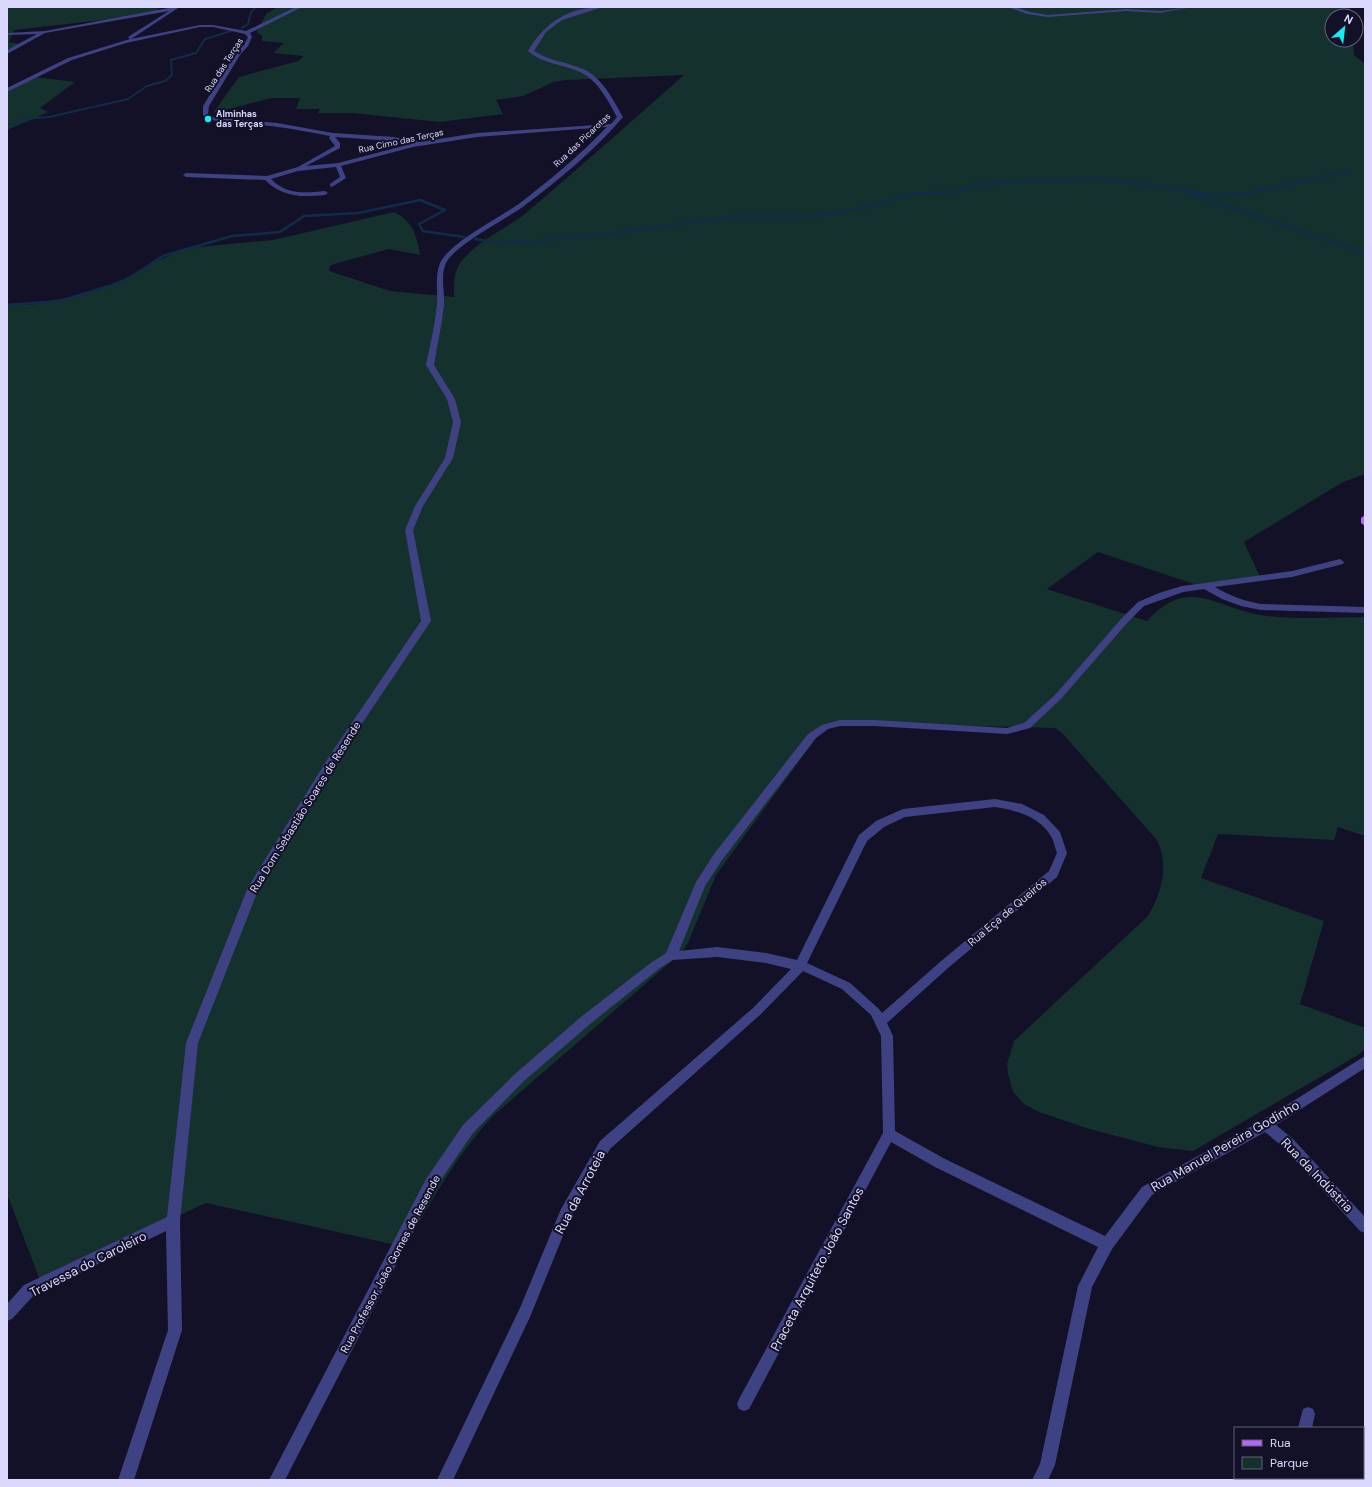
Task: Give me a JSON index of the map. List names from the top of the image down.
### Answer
{
  "streets": {
    "street": [
      "Rua das Terças",
      "Rua das Picarotas",
      "Rua Cimo das Terças",
      "Rua Dom Sebastião Soares de Resende",
      "Rua Eça de Queirós",
      "Rua Manuel Pereira Godinho",
      "Rua da Indústria",
      "Rua da Arroteia",
      "Travessa do Caroleiro",
      "Rua Professor João Gomes de Resende",
      "Praceta Arquiteto João Santos"
    ]
  },
  "crossings": [
    ["Rua das Terças", "Rua Cimo das Terças"],
    ["Rua das Picarotas", "Rua Cimo das Terças"],
    ["Rua das Picarotas", "Rua Dom Sebastião Soares de Resende"],
    ["Rua Dom Sebastião Soares de Resende", "Travessa do Caroleiro"],
    ["Rua Eça de Queirós", "Rua da Arroteia"],
    ["Rua Manuel Pereira Godinho", "Rua da Indústria"]
  ],
  "places": ["Alminhas das Terças"],
  "legend": ["Rua", "Parque"],
  "north": "top right"
}
